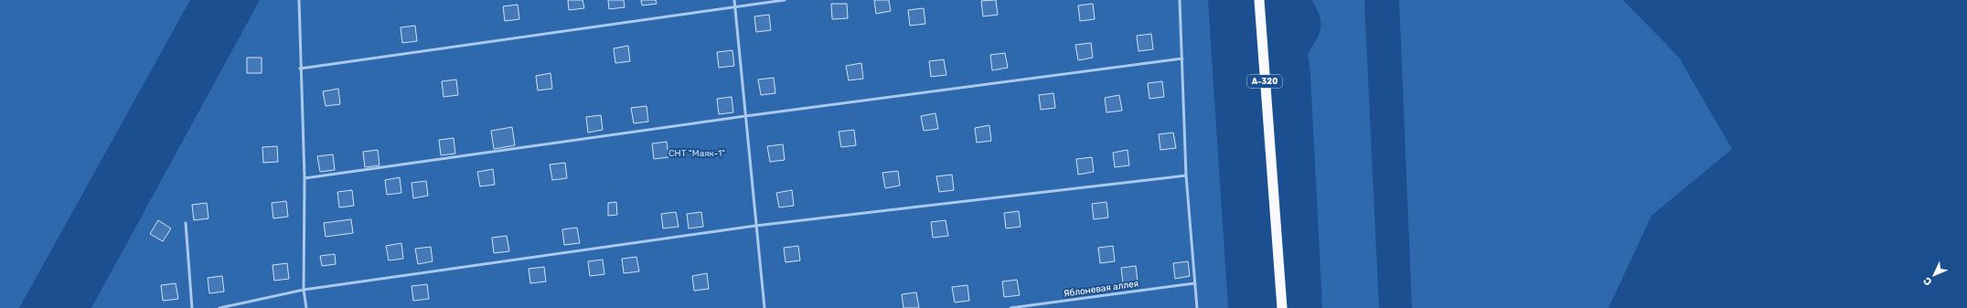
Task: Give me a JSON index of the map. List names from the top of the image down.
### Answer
{
  "streets": {
    "highway": ["А-320"],
    "lane": ["Яблоневая аллея"]
  },
  "parks": ["СНТ \"Маяк-1\""],
  "north": "bottom left"
}
